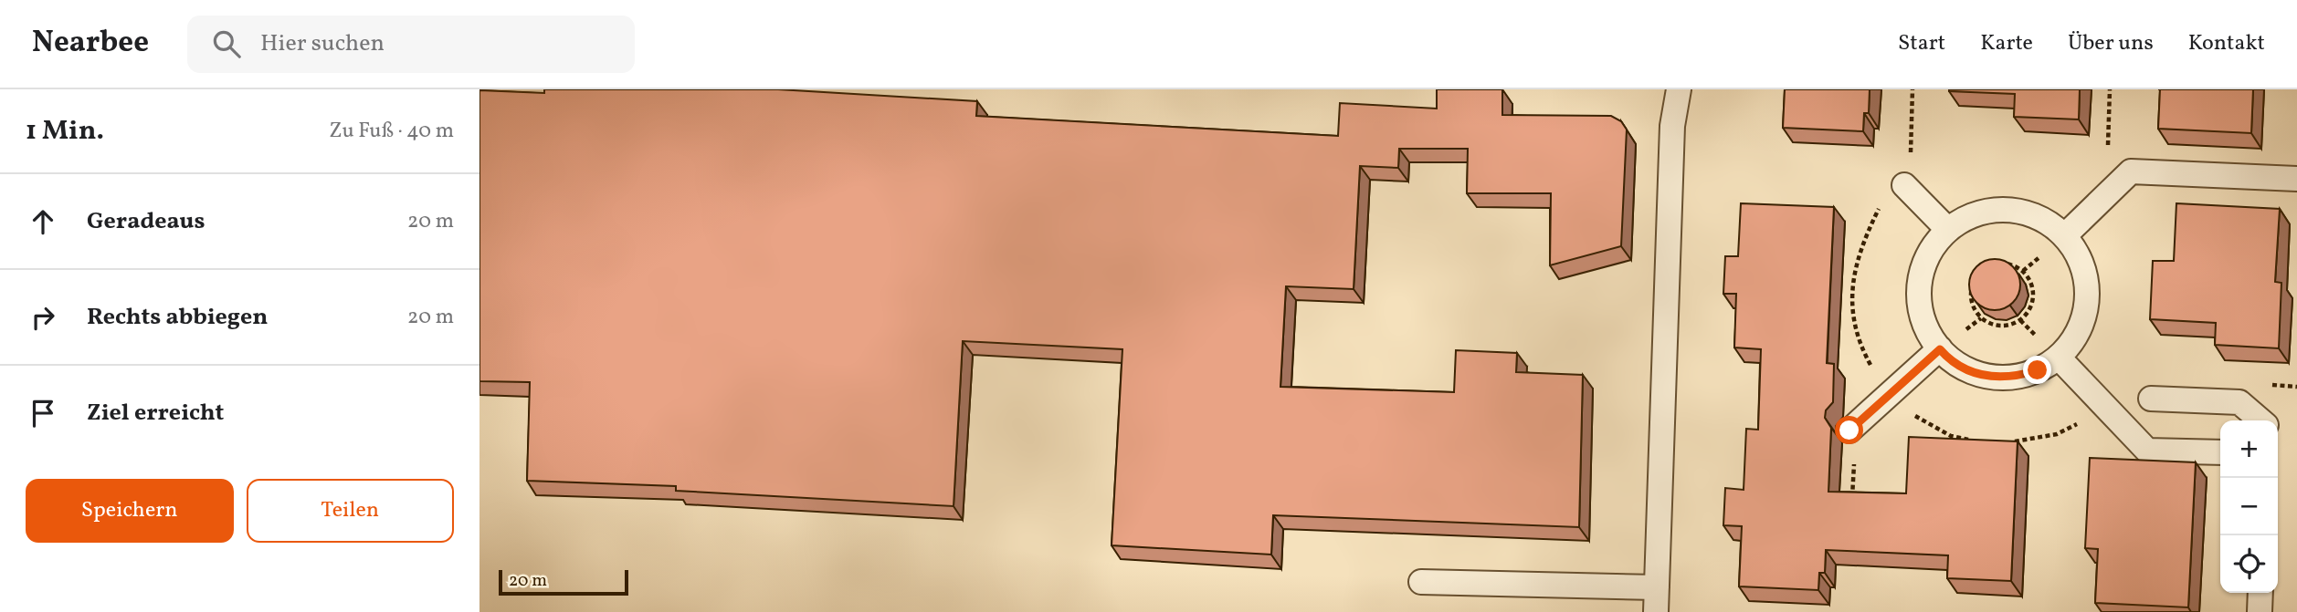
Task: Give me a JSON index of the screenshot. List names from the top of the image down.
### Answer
{
  "scale_bar": "20 m",
  "page": {
    "header": "Nearbee",
    "search": "Hier suchen",
    "nav": [
      "Start",
      "Karte",
      "Über uns",
      "Kontakt"
    ],
    "heading": ["1 Min.", "Zu Fuß · 40 m"],
    "list": [
      ["Geradeaus", "20 m"],
      ["Rechts abbiegen", "20 m"],
      "Ziel erreicht"
    ],
    "map_buttons": ["+", "−"],
    "buttons": ["Speichern", "Teilen"],
    "scale": "20 m"
  }
}
